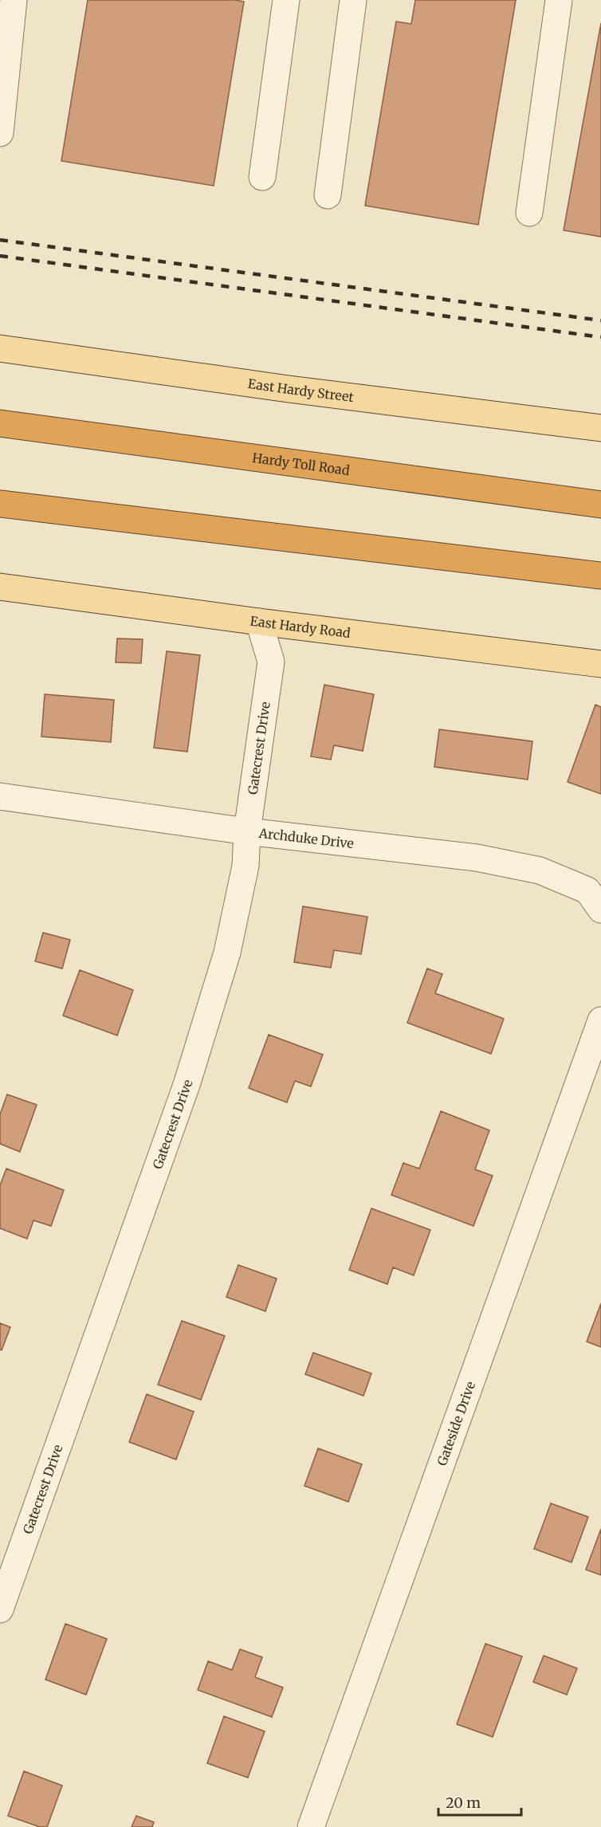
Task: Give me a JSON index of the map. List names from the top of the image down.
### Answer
{
  "streets": {
    "highway": ["Hardy Toll Road"],
    "main road": ["East Hardy Street", "East Hardy Road"],
    "street": ["Gatecrest Drive", "Archduke Drive", "Gateside Drive"]
  },
  "crossings": [
    ["East Hardy Road", "Gatecrest Drive"],
    ["Gatecrest Drive", "Archduke Drive"]
  ],
  "scale_bar": "20 m"
}
